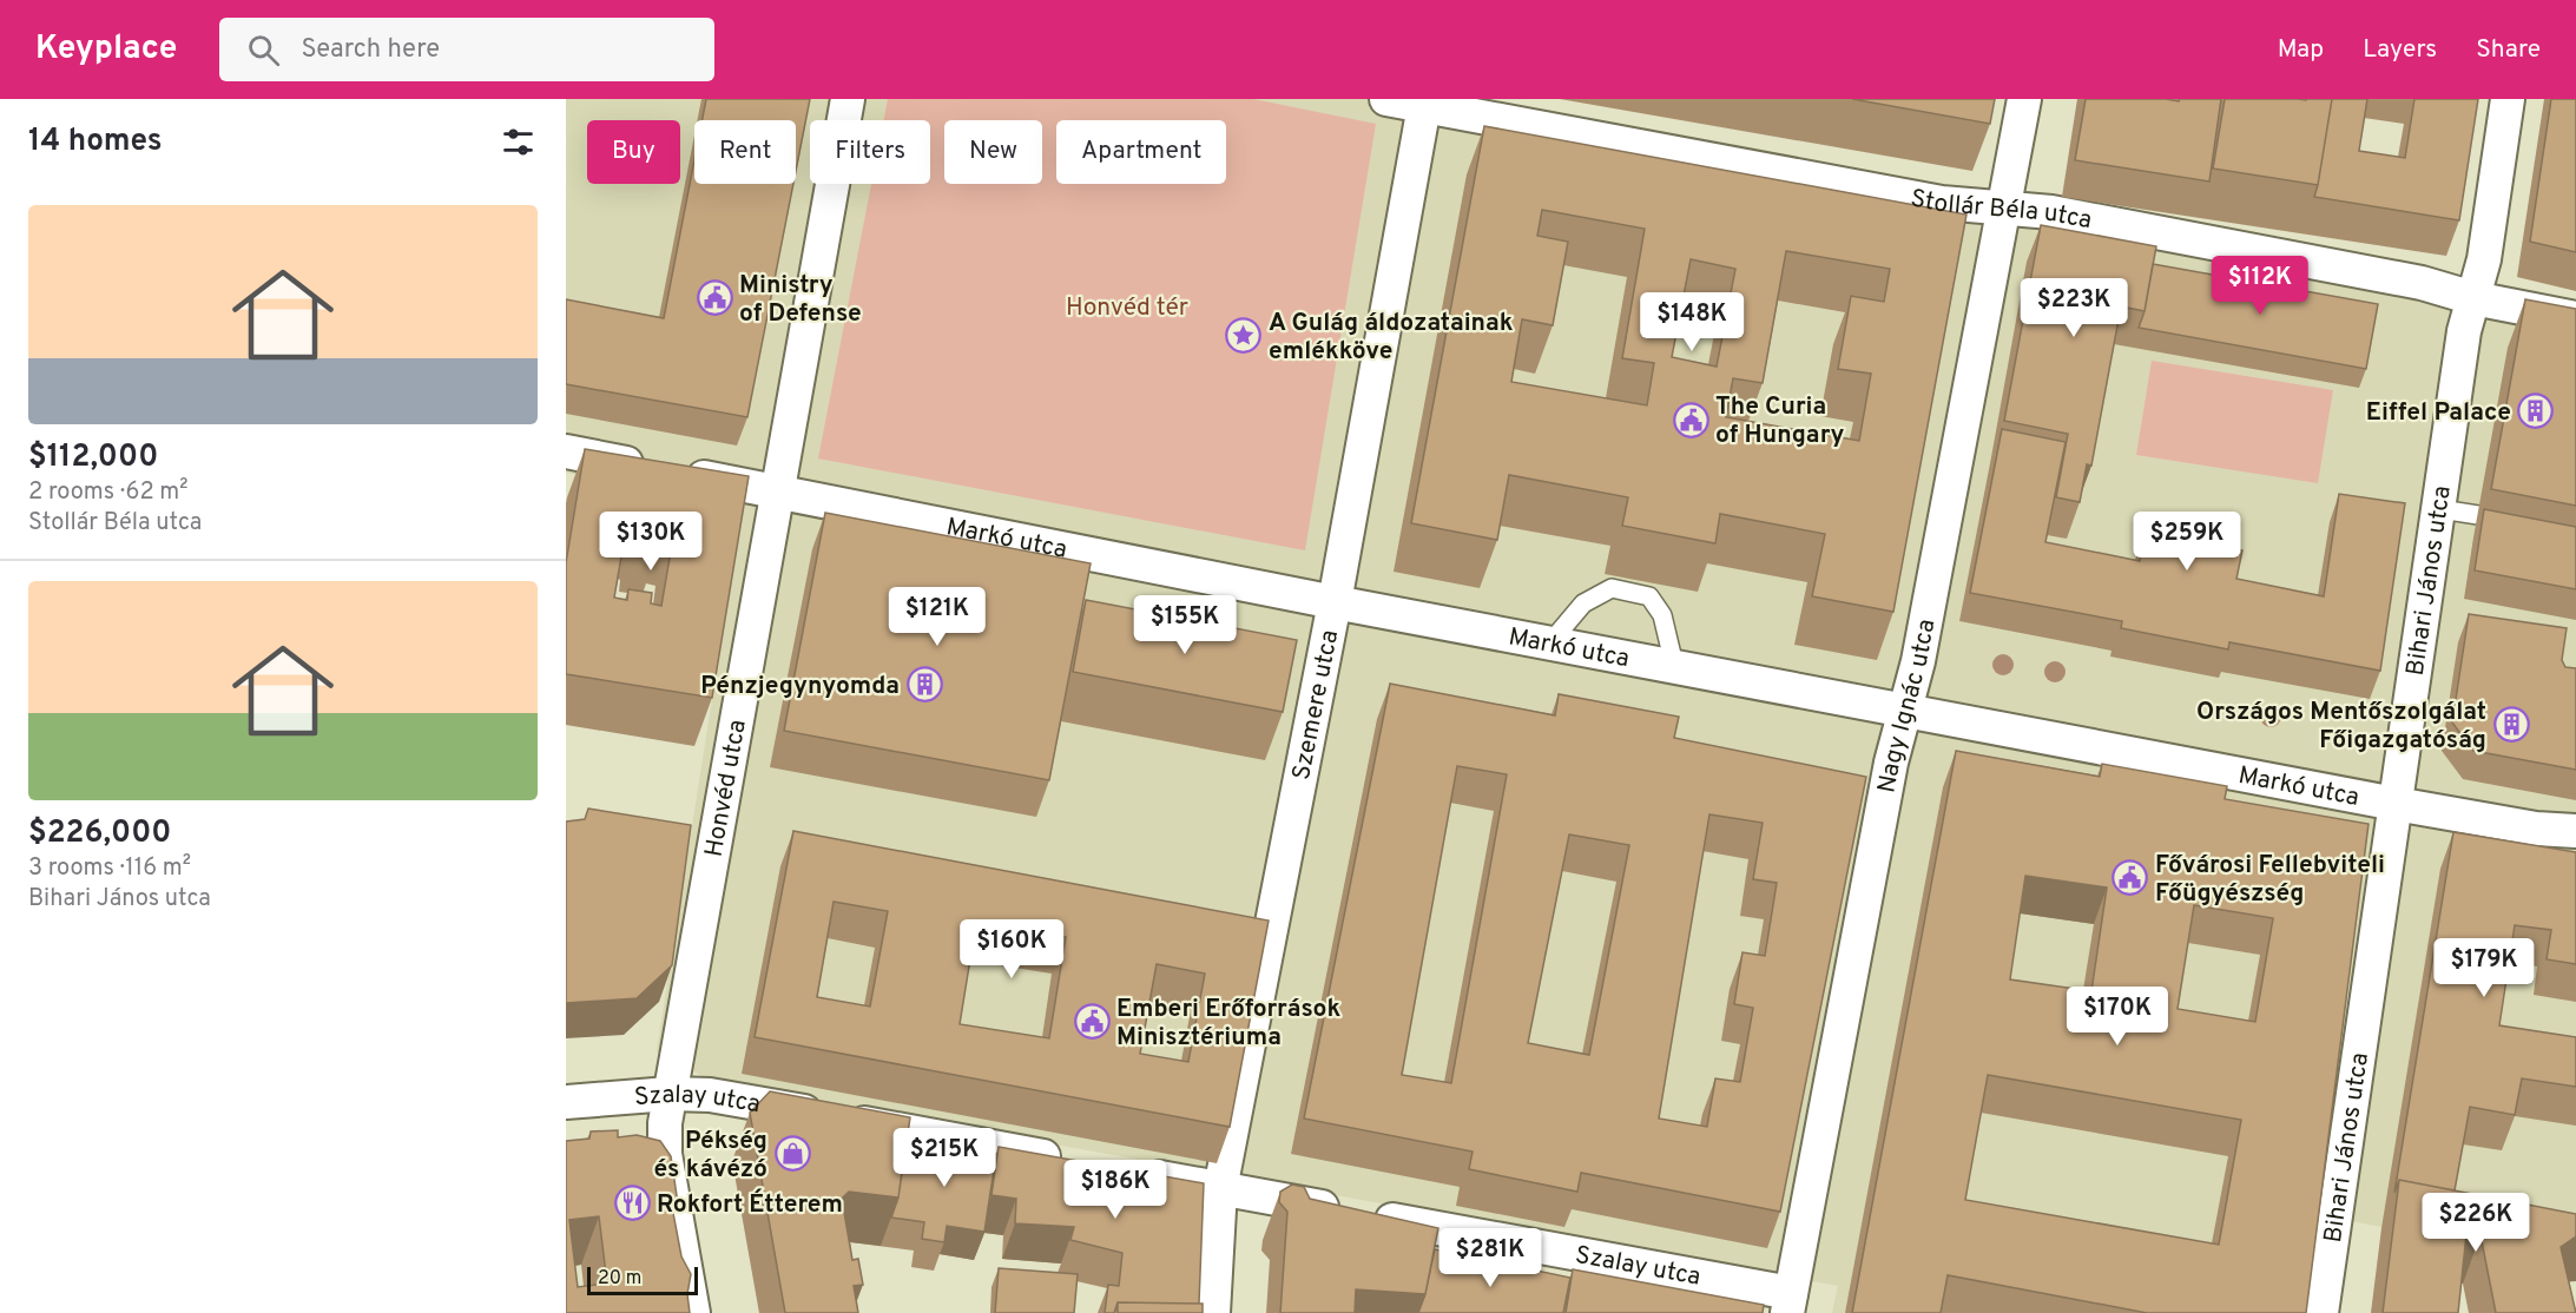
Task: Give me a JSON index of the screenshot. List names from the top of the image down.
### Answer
{
  "streets": {
    "street": [
      "Stollár Béla utca",
      "Markó utca",
      "Bihari János utca",
      "Szemere utca",
      "Nagy Ignác utca",
      "Honvéd utca",
      "Szalay utca"
    ]
  },
  "crossings": [
    ["Stollár Béla utca", "Bihari János utca"],
    ["Stollár Béla utca", "Szemere utca"],
    ["Stollár Béla utca", "Nagy Ignác utca"],
    ["Markó utca", "Bihari János utca"],
    ["Markó utca", "Szemere utca"],
    ["Markó utca", "Nagy Ignác utca"],
    ["Markó utca", "Honvéd utca"],
    ["Szemere utca", "Szalay utca"],
    ["Nagy Ignác utca", "Szalay utca"],
    ["Honvéd utca", "Szalay utca"]
  ],
  "parks": ["Honvéd tér"],
  "places": {
    "public building": [
      "Ministry of Defense",
      "The Curia of Hungary",
      "Fővárosi Fellebviteli Főügyészség",
      "Emberi Erőforrások Minisztériuma"
    ],
    "place": ["A Gulág áldozatainak emlékköve"],
    "building": ["Eiffel Palace", "Pénzjegynyomda", "Országos Mentőszolgálat Főigazgatóság"],
    "shop": ["Pékség és kávézó"],
    "restaurant": ["Rokfort Étterem"]
  },
  "scale_bar": "20 m",
  "page": {
    "header": "Keyplace",
    "search": "Search here",
    "nav": ["Map", "Layers", "Share"],
    "heading": "14 homes",
    "chip": [
      "Buy",
      "Rent",
      "Filters",
      "New",
      "Apartment"
    ],
    "list": [
      {
        "name": "$112,000",
        "note": "2 rooms · 62 m² · Stollár Béla utca"
      },
      {
        "name": "$226,000",
        "note": "3 rooms · 116 m² · Bihari János utca"
      }
    ],
    "price": [
      "$112K",
      "$223K",
      "$148K",
      "$130K",
      "$259K",
      "$121K",
      "$155K",
      "$160K",
      "$179K",
      "$170K",
      "$215K",
      "$186K",
      "$226K",
      "$281K"
    ],
    "scale": "20 m"
  }
}
